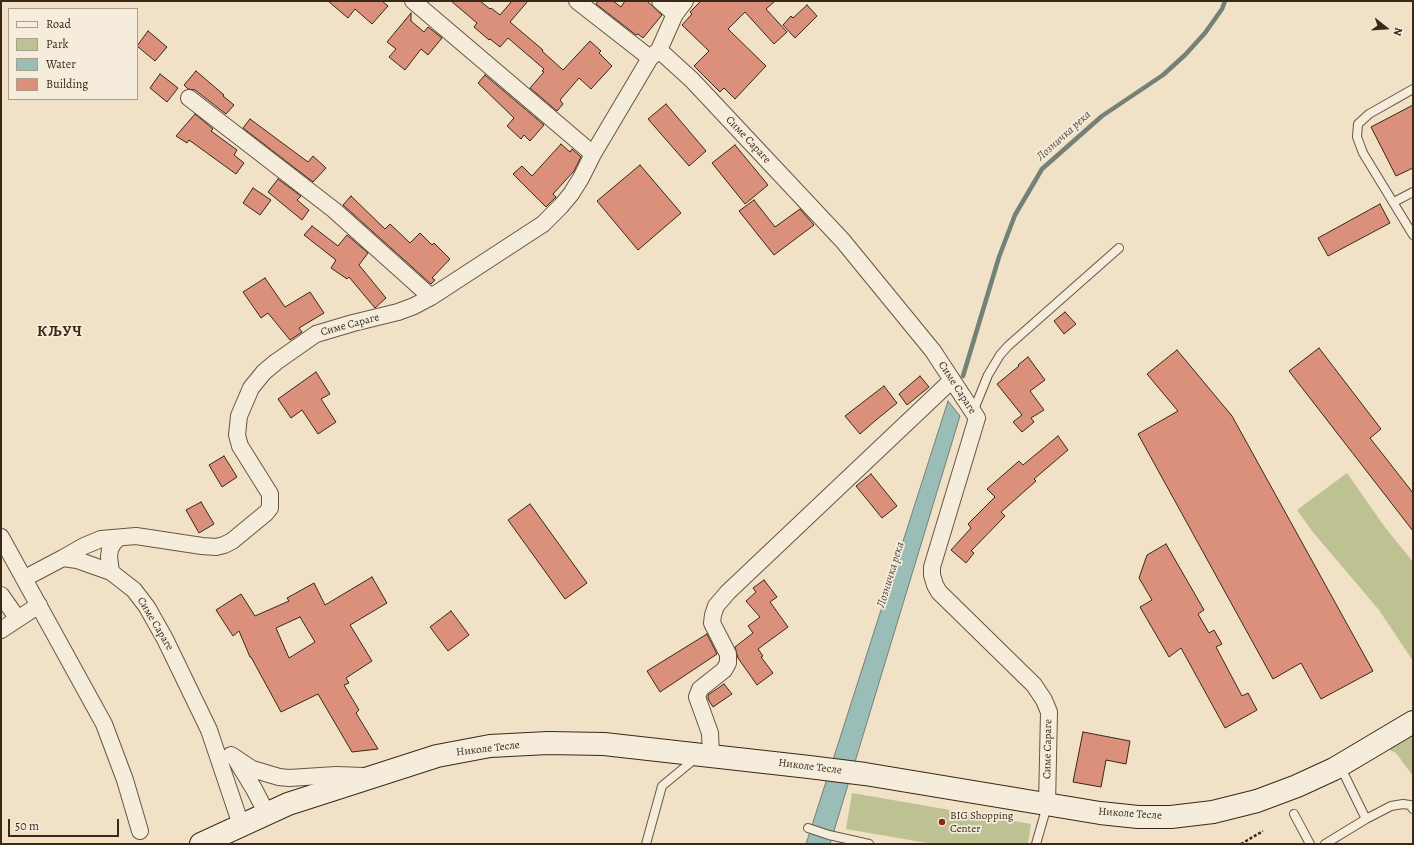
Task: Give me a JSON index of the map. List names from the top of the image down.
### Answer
{
  "streets": {
    "street": ["Симе Сараге", "Николе Тесле"]
  },
  "crossings": [
    ["Симе Сараге", "Николе Тесле"]
  ],
  "districts": ["КЉУЧ"],
  "water": ["Лозничка река"],
  "places": ["BIG Shopping Center"],
  "legend": [
    "Road",
    "Park",
    "Water",
    "Building"
  ],
  "scale_bar": "50 m",
  "north": "right"
}
